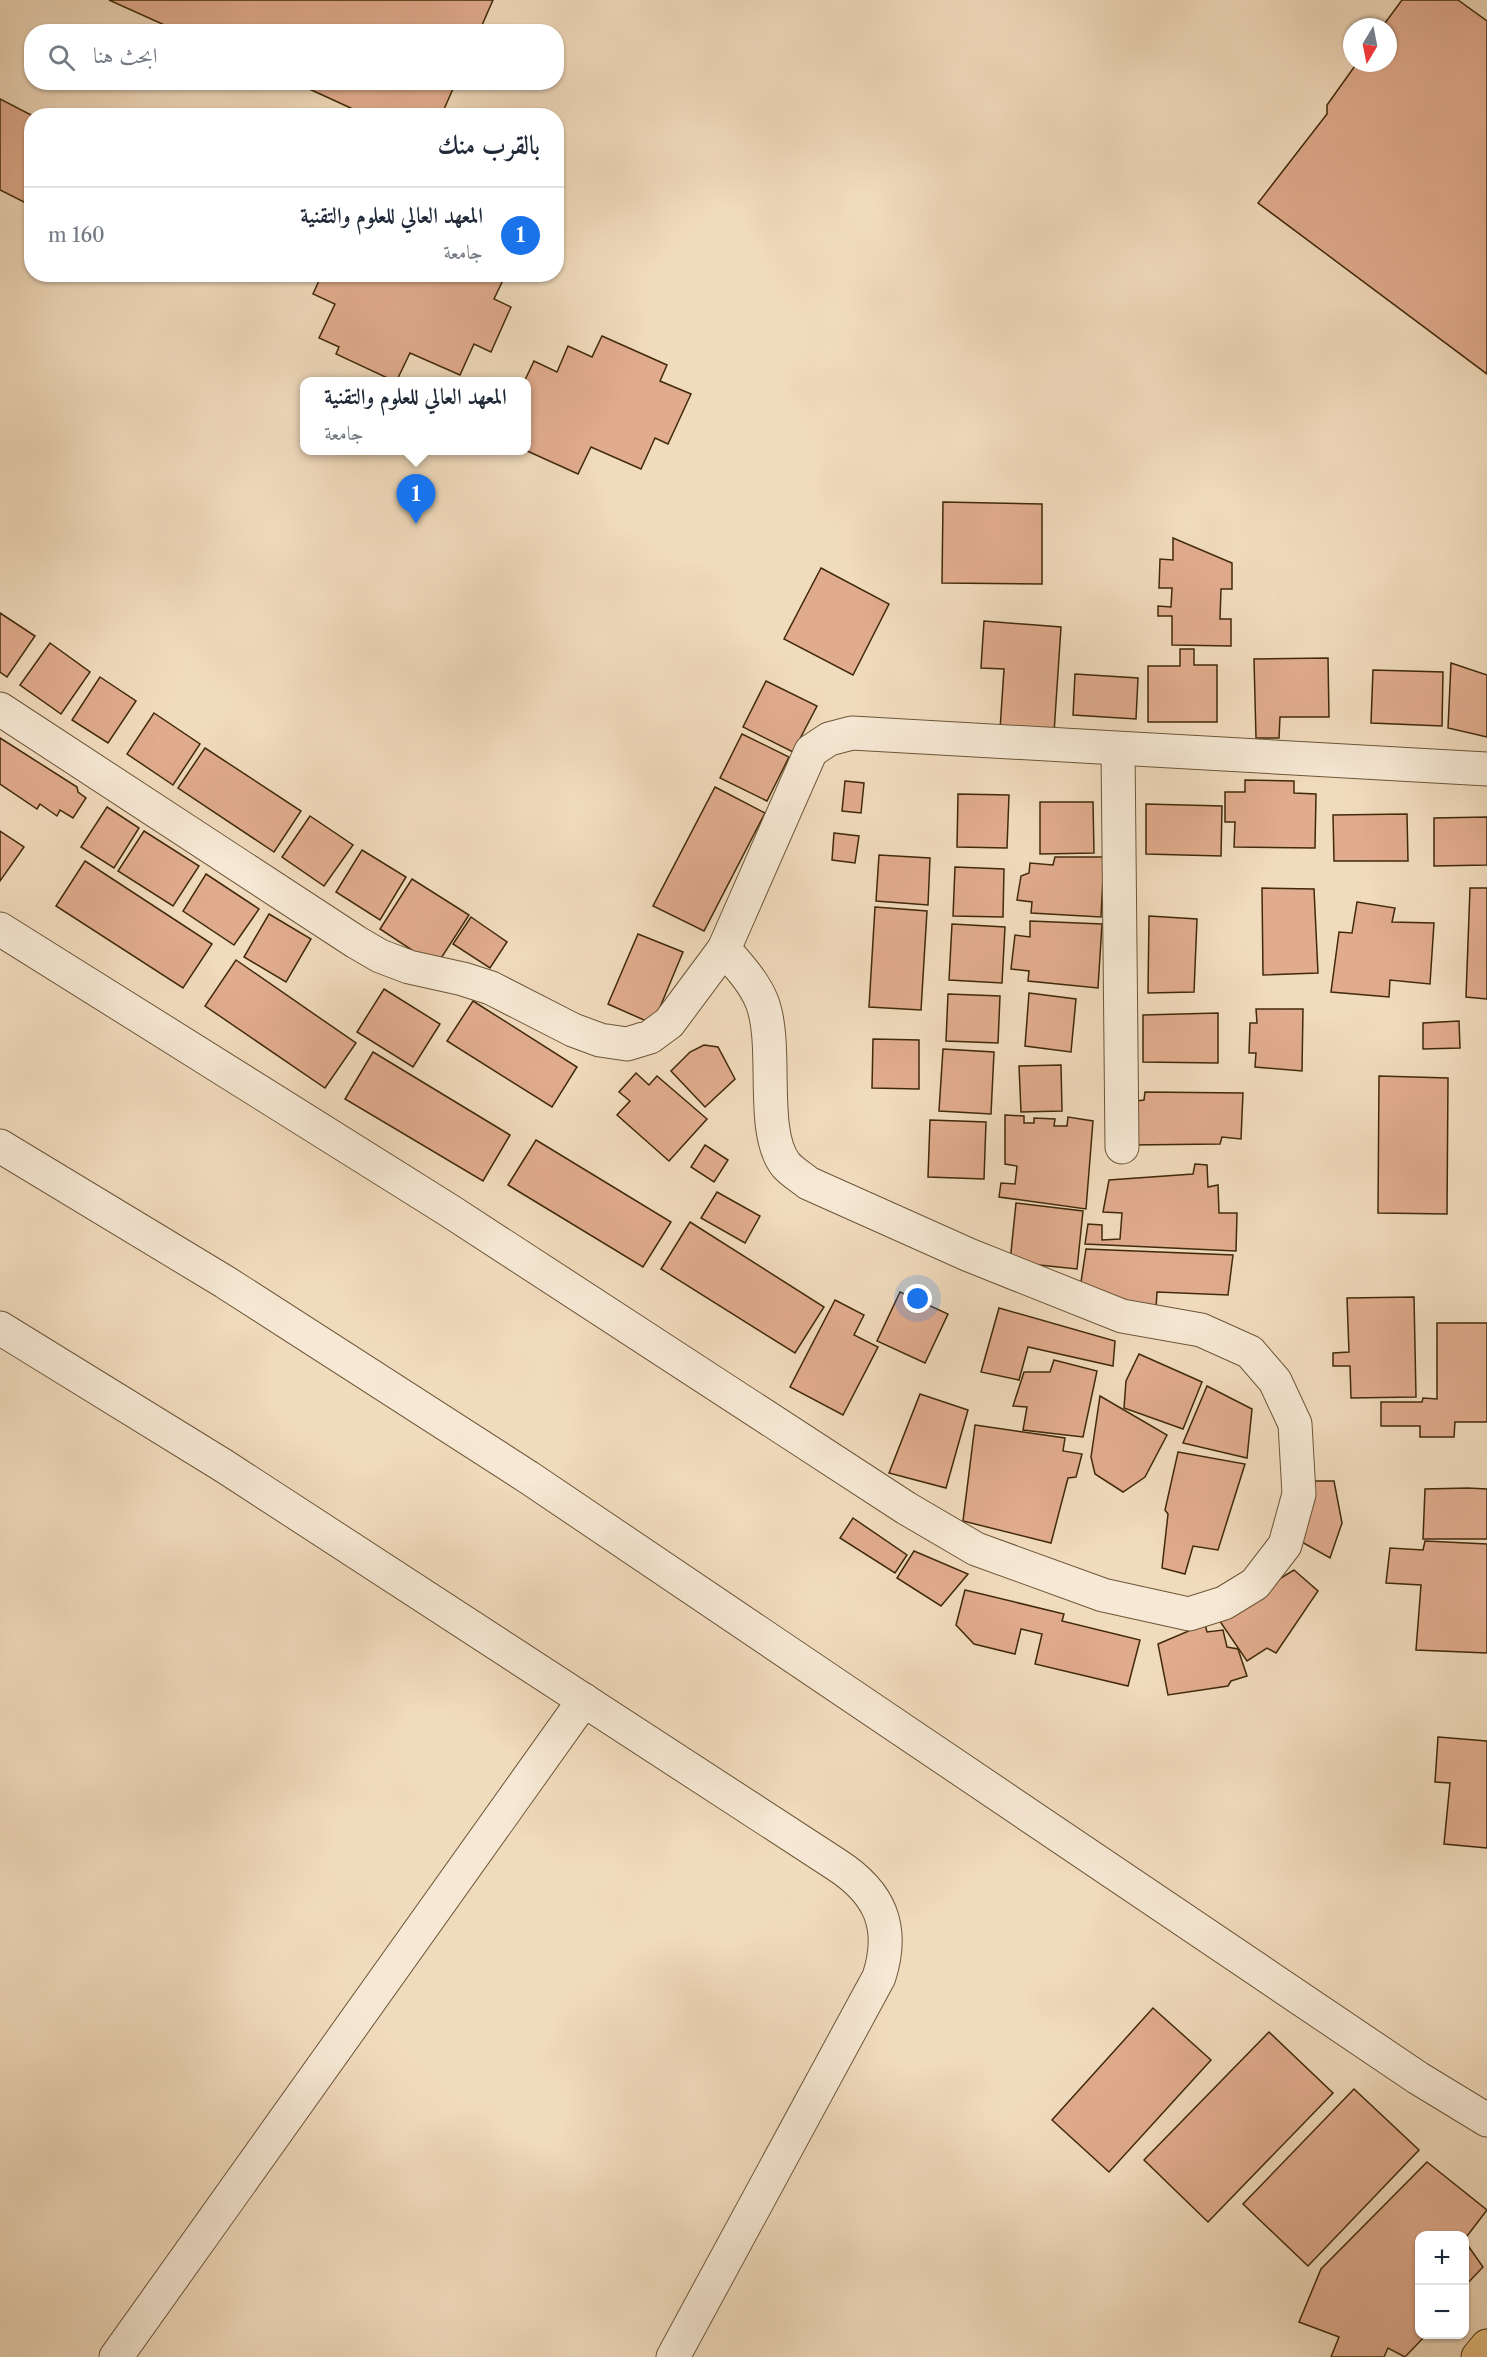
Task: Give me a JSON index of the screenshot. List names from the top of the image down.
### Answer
{
  "north": "bottom",
  "page": {
    "search": "ابحث هنا",
    "heading": "بالقرب منك",
    "list": [
      {
        "mark": "1",
        "name": "المعهد العالي للعلوم والتقنية",
        "note": "جامعة",
        "value": "160 m"
      }
    ],
    "popup": ["المعهد العالي للعلوم والتقنية", "جامعة"],
    "pins": "1",
    "map_buttons": ["+", "−"]
  }
}
